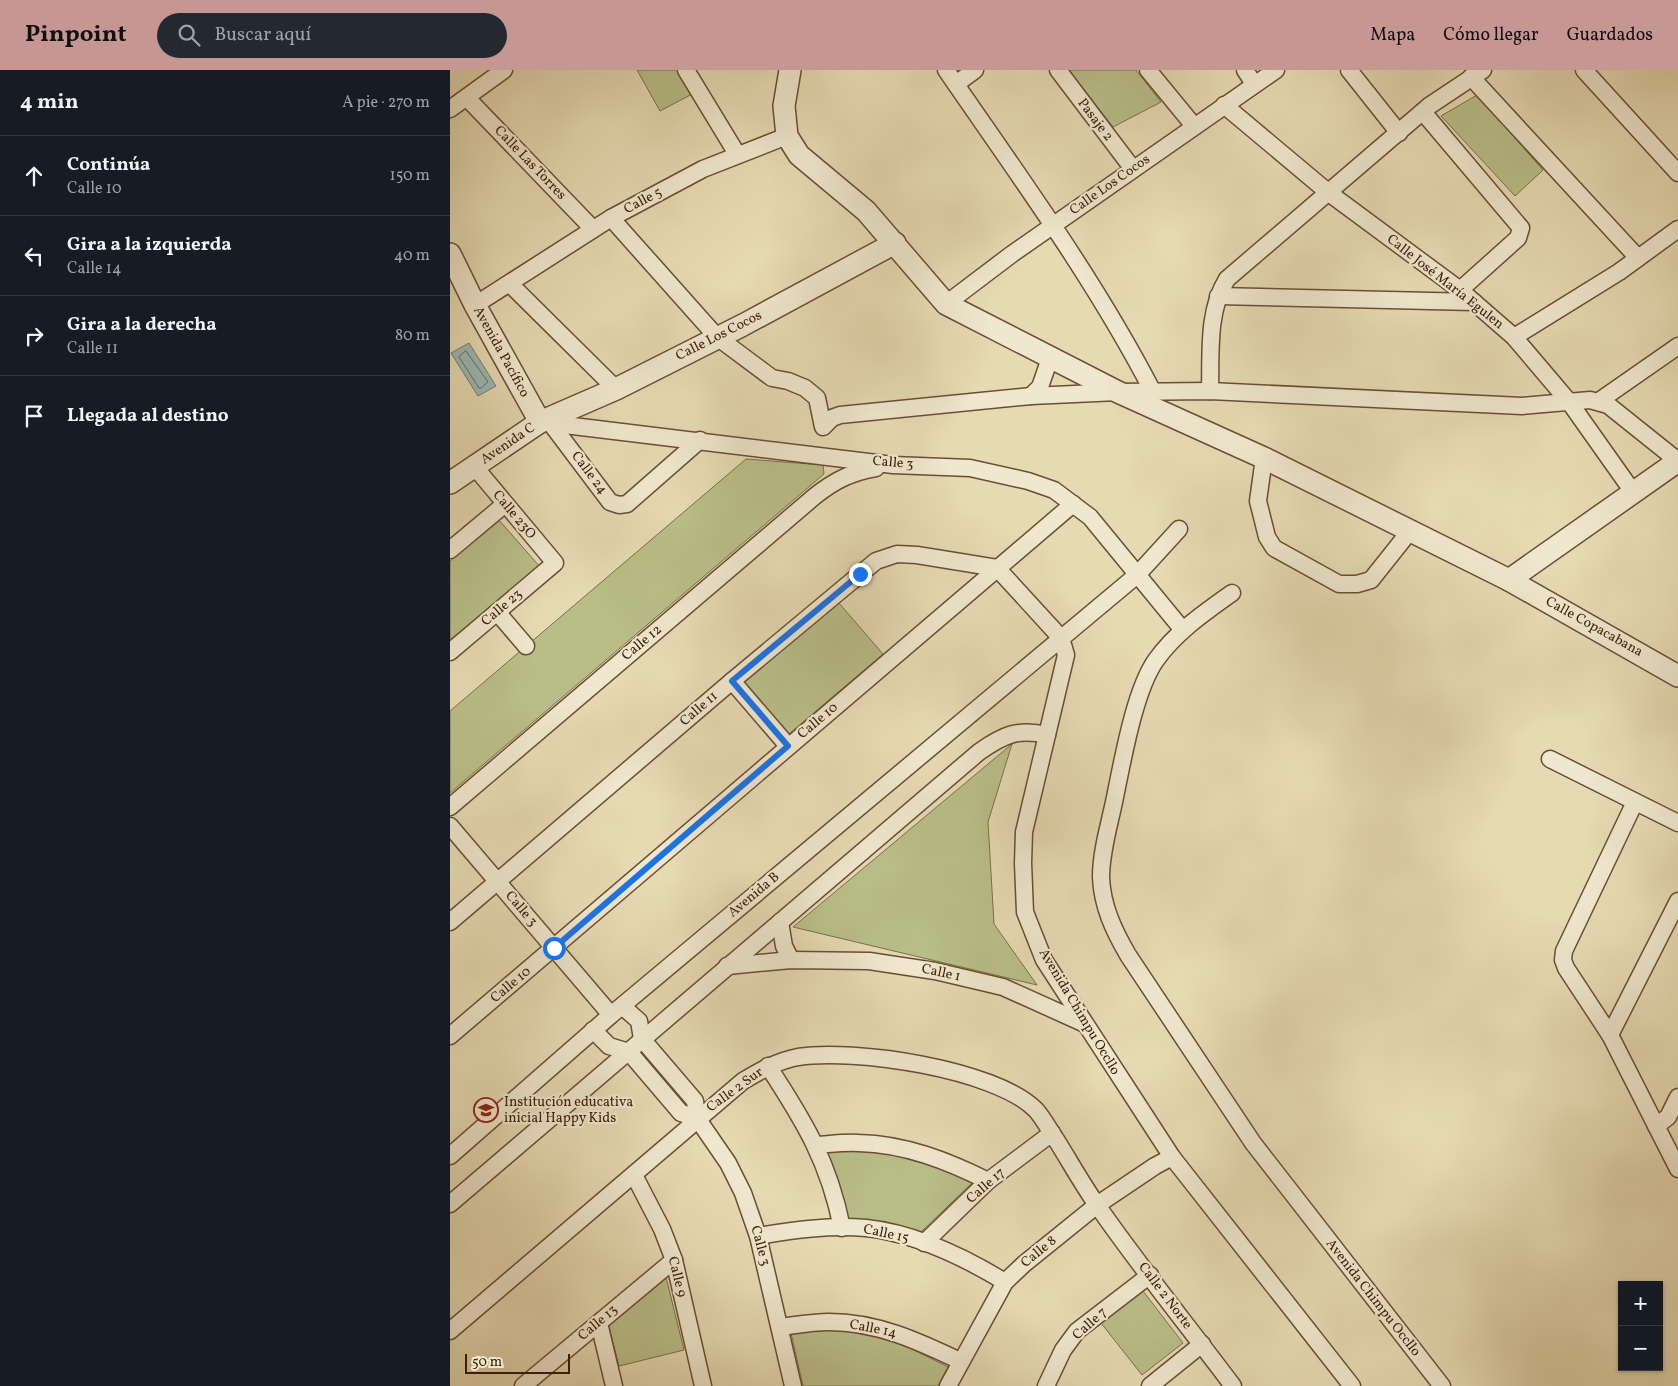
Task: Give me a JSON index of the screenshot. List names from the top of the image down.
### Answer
{
  "streets": {
    "street": [
      "Pasaje 2",
      "Calle Las Torres",
      "Calle Los Cocos",
      "Calle 5",
      "Calle José María Egulen",
      "Avenida Pacífico",
      "Avenida C",
      "Calle 3",
      "Calle 24",
      "Calle 23O",
      "Calle 23",
      "Calle Copacabana",
      "Calle 12",
      "Calle 11",
      "Calle 10",
      "Avenida B",
      "Calle 1",
      "Avenida Chimpu Occllo",
      "Calle 2 Sur",
      "Calle 17",
      "Calle 15",
      "Calle 8",
      "Calle 9",
      "Calle 2 Norte",
      "Calle 13",
      "Calle 7",
      "Calle 14"
    ]
  },
  "crossings": [
    ["Pasaje 2", "Calle Los Cocos"],
    ["Calle Las Torres", "Calle 5"],
    ["Calle Los Cocos", "Calle José María Egulen"],
    ["Calle Los Cocos", "Avenida Pacífico"],
    ["Calle Los Cocos", "Avenida C"],
    ["Calle Los Cocos", "Calle 3"],
    ["Calle Los Cocos", "Calle 24"],
    ["Calle Los Cocos", "Calle Copacabana"],
    ["Calle 5", "Avenida Pacífico"],
    ["Avenida Pacífico", "Avenida C"],
    ["Avenida Pacífico", "Calle 3"],
    ["Avenida Pacífico", "Calle 24"],
    ["Avenida C", "Calle 3"],
    ["Avenida C", "Calle 24"],
    ["Avenida C", "Calle 23O"],
    ["Calle 3", "Calle 24"],
    ["Calle 3", "Calle 12"],
    ["Calle 3", "Calle 11"],
    ["Calle 3", "Calle 10"],
    ["Calle 3", "Avenida B"],
    ["Calle 3", "Avenida Chimpu Occllo"],
    ["Calle 3", "Calle 2 Sur"],
    ["Calle 3", "Calle 15"],
    ["Calle 3", "Calle 14"],
    ["Calle 23O", "Calle 23"],
    ["Calle 11", "Calle 10"],
    ["Avenida B", "Avenida Chimpu Occllo"],
    ["Calle 1", "Avenida Chimpu Occllo"],
    ["Avenida Chimpu Occllo", "Calle 8"],
    ["Calle 2 Sur", "Calle 17"],
    ["Calle 2 Sur", "Calle 8"],
    ["Calle 2 Sur", "Calle 9"],
    ["Calle 2 Sur", "Calle 2 Norte"],
    ["Calle 17", "Calle 15"],
    ["Calle 15", "Calle 8"],
    ["Calle 8", "Calle 2 Norte"],
    ["Calle 8", "Calle 14"],
    ["Calle 9", "Calle 13"],
    ["Calle 2 Norte", "Calle 7"]
  ],
  "places": {
    "school or university": ["Institución educativa inicial Happy Kids"]
  },
  "scale_bar": "50 m",
  "page": {
    "header": "Pinpoint",
    "search": "Buscar aquí",
    "nav": ["Mapa", "Cómo llegar", "Guardados"],
    "heading": ["4 min", "A pie · 270 m"],
    "list": [
      ["Continúa", "Calle 10", "150 m"],
      ["Gira a la izquierda", "Calle 14", "40 m"],
      ["Gira a la derecha", "Calle 11", "80 m"],
      "Llegada al destino"
    ],
    "map_buttons": ["+", "−"],
    "scale": "50 m"
  }
}
